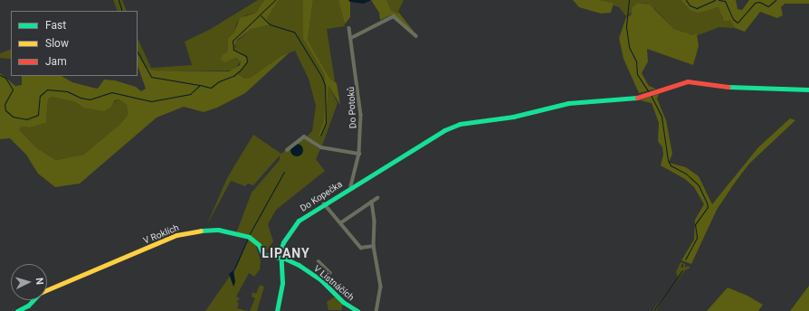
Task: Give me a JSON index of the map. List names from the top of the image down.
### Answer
{
  "streets": {
    "street": [
      "Do Potoků",
      "Do Kopečka",
      "V Roklích",
      "V Listnáčích"
    ]
  },
  "crossings": [
    ["Do Potoků", "Do Kopečka"],
    ["Do Kopečka", "V Roklích"],
    ["Do Kopečka", "V Listnáčích"],
    ["V Roklích", "V Listnáčích"]
  ],
  "districts": ["LIPANY"],
  "legend": ["Fast", "Slow", "Jam"],
  "north": "right"
}
